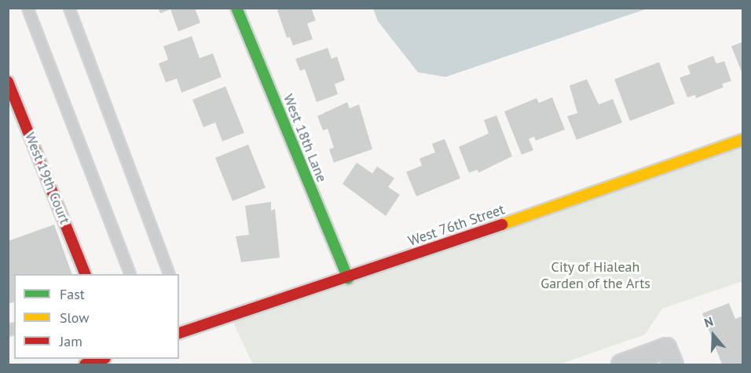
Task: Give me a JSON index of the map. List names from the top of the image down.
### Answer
{
  "streets": {
    "street": ["West 18th Lane", "West 19th Court", "West 76th Street"]
  },
  "crossings": [
    ["West 18th Lane", "West 76th Street"]
  ],
  "parks": ["City of Hialeah Garden of the Arts"],
  "legend": ["Fast", "Slow", "Jam"],
  "north": "top"
}
